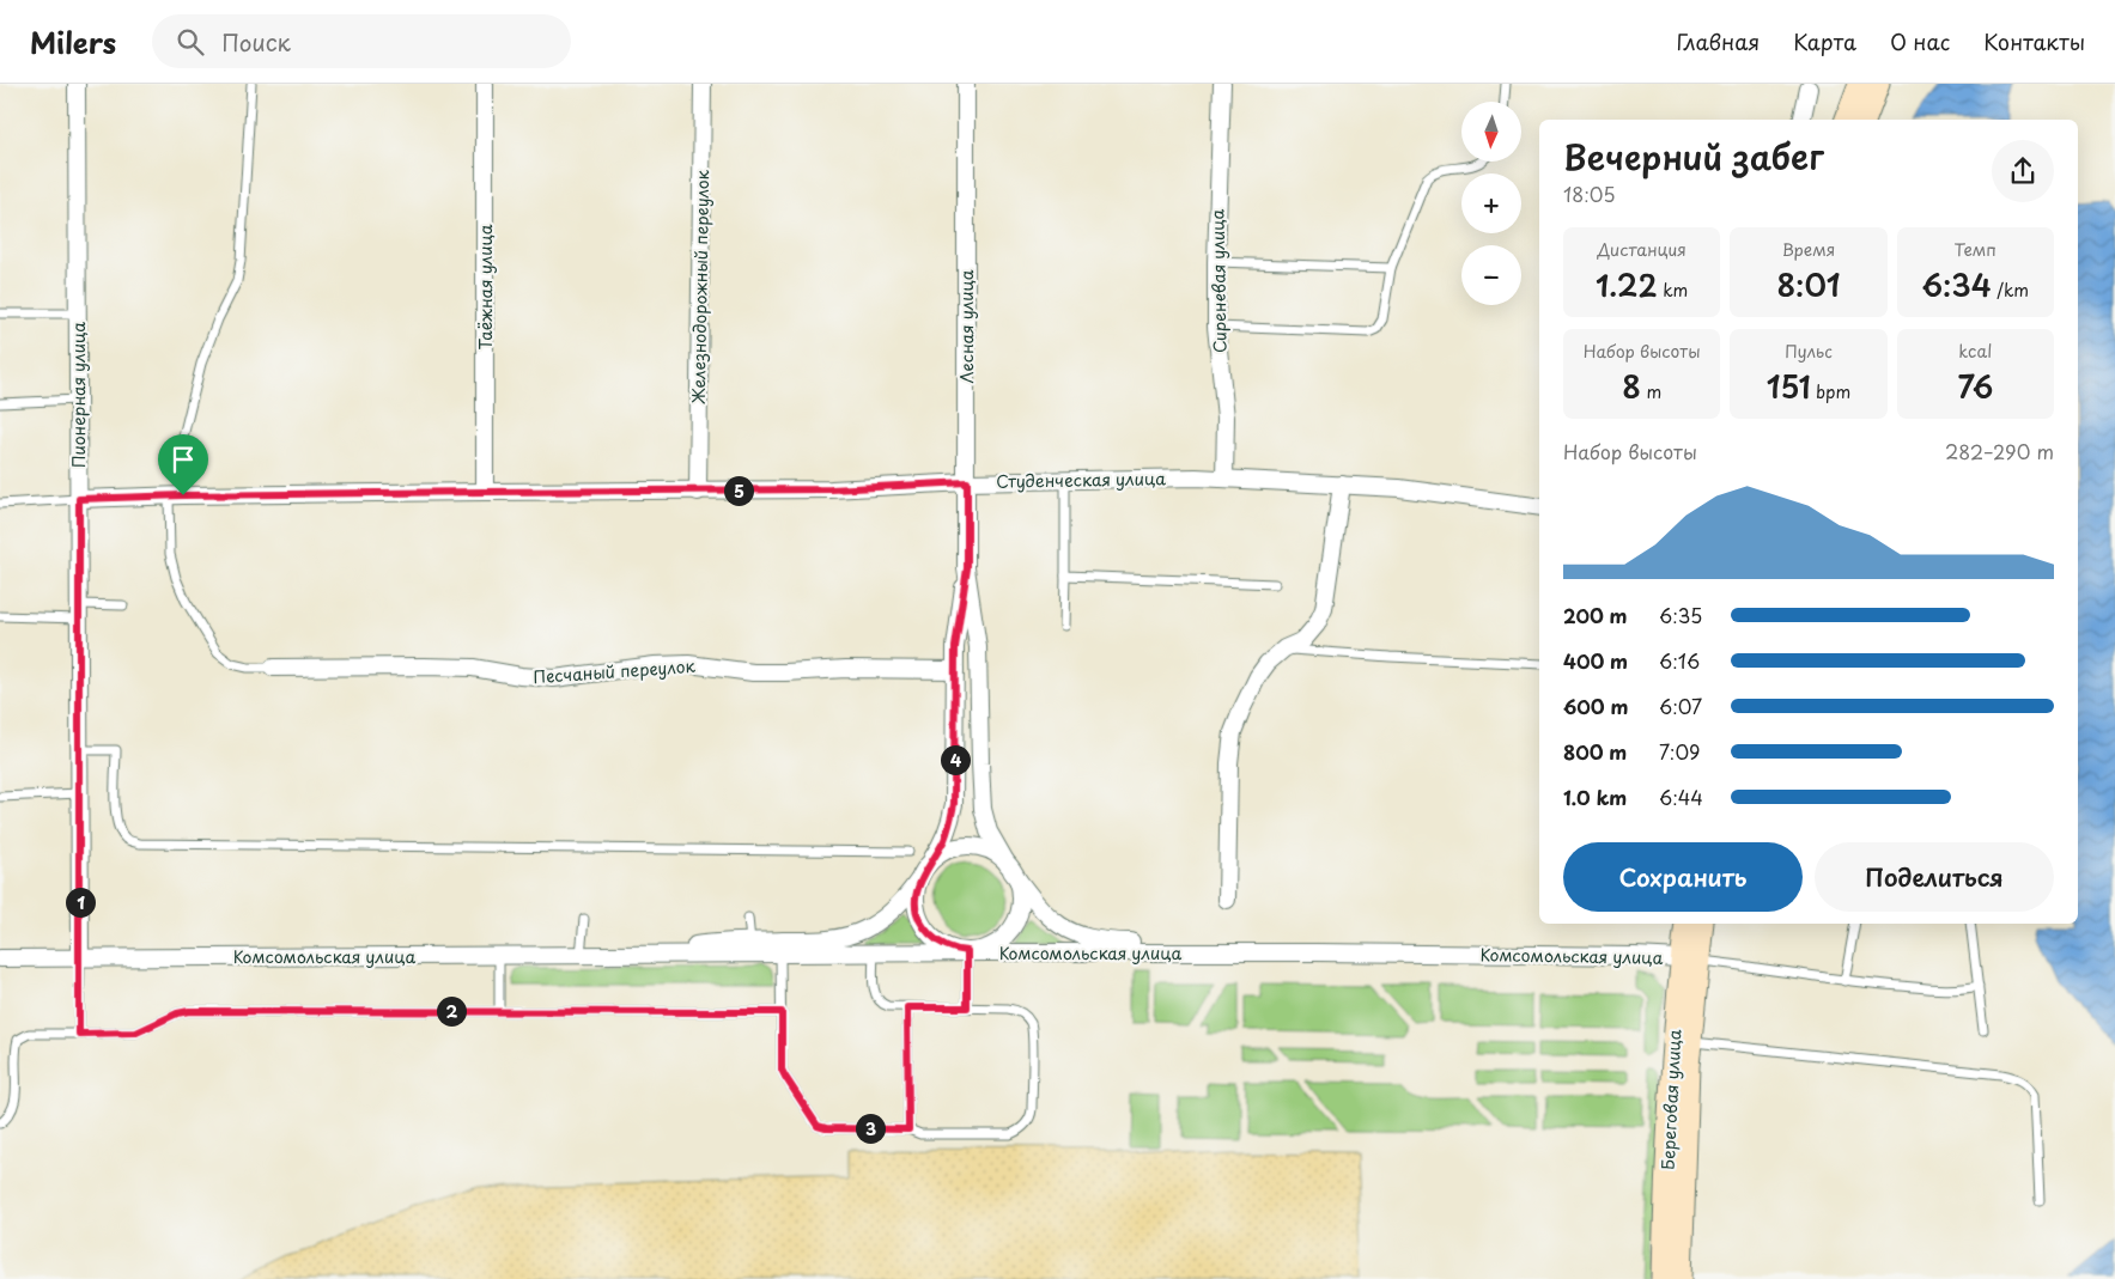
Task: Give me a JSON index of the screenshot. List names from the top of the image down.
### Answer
{
  "streets": {
    "main road": ["Береговая улица"],
    "street": [
      "Сиреневая улица",
      "Таёжная улица",
      "Железнодорожный переулок",
      "Лесная улица",
      "Пионерная улица",
      "Студенческая улица",
      "Песчаный переулок",
      "Комсомольская улица"
    ]
  },
  "crossings": [
    ["Сиреневая улица", "Студенческая улица"],
    ["Таёжная улица", "Студенческая улица"],
    ["Железнодорожный переулок", "Студенческая улица"],
    ["Лесная улица", "Студенческая улица"],
    ["Лесная улица", "Песчаный переулок"],
    ["Лесная улица", "Комсомольская улица"],
    ["Пионерная улица", "Студенческая улица"],
    ["Пионерная улица", "Комсомольская улица"],
    ["Комсомольская улица", "Береговая улица"]
  ],
  "north": "bottom",
  "page": {
    "header": "Milers",
    "search": "Поиск",
    "nav": [
      "Главная",
      "Карта",
      "О нас",
      "Контакты"
    ],
    "map_buttons": ["+", "−"],
    "heading": ["Вечерний забег", "18:05"],
    "stats": [
      ["Дистанция", "1.22 km"],
      ["Время", "8:01"],
      ["Темп", "6:34 /km"],
      ["Набор высоты", "8 m"],
      ["Пульс", "151 bpm"],
      ["kcal", "76"]
    ],
    "chart": ["Набор высоты", "282–290 m"],
    "pins": [
      "5",
      "4",
      "1",
      "2",
      "3"
    ],
    "list": [
      {
        "name": "200 m",
        "note": "6:35"
      },
      {
        "name": "400 m",
        "note": "6:16"
      },
      {
        "name": "600 m",
        "note": "6:07"
      },
      {
        "name": "800 m",
        "note": "7:09"
      },
      {
        "name": "1.0 km",
        "note": "6:44"
      }
    ],
    "buttons": ["Сохранить", "Поделиться"]
  }
}
